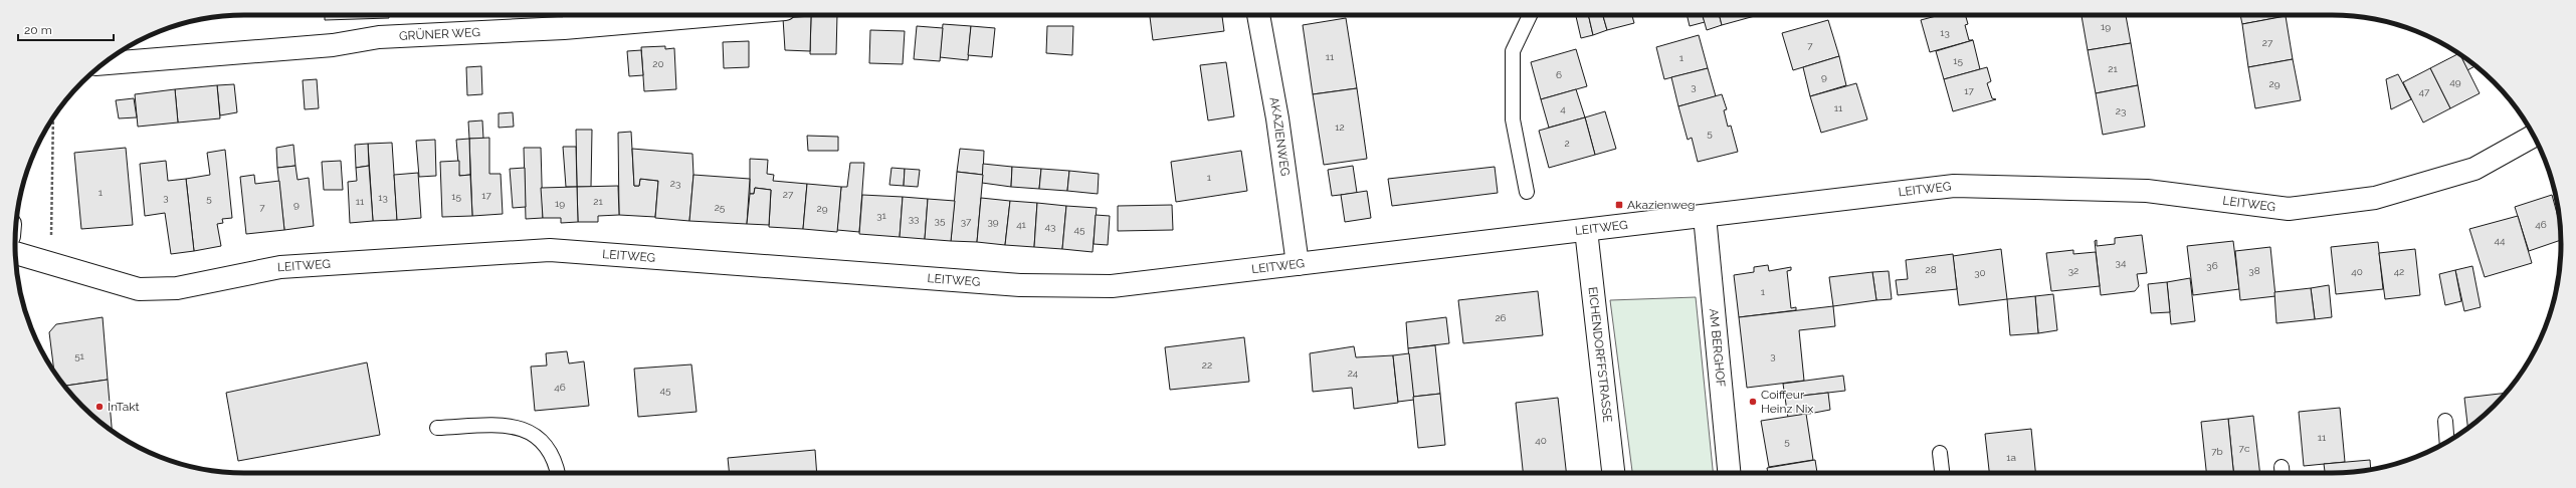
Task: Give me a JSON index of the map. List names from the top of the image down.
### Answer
{
  "streets": {
    "street": [
      "GRÜNER WEG",
      "AKAZIENWEG",
      "LEITWEG",
      "AM BERGHOF",
      "EICHENDORFFSTRASSE"
    ]
  },
  "crossings": [
    ["AKAZIENWEG", "LEITWEG"],
    ["LEITWEG", "AM BERGHOF"],
    ["LEITWEG", "EICHENDORFFSTRASSE"]
  ],
  "places": {
    "transit": ["Akazienweg"],
    "other": ["Coiffeur Heinz Nix", "InTakt"]
  },
  "house_numbers": [
    "19",
    "13",
    "27",
    "7",
    "11",
    "1",
    "15",
    "20",
    "21",
    "6",
    "9",
    "49",
    "29",
    "3",
    "17",
    "47",
    "11",
    "4",
    "23",
    "12",
    "5",
    "2",
    "1",
    "23",
    "1",
    "27",
    "17",
    "15",
    "3",
    "13",
    "5",
    "11",
    "21",
    "19",
    "9",
    "7",
    "25",
    "29",
    "31",
    "33",
    "35",
    "37",
    "39",
    "41",
    "46",
    "43",
    "45",
    "44",
    "34",
    "36",
    "28",
    "32",
    "38",
    "40",
    "42",
    "30",
    "1",
    "26",
    "51",
    "3",
    "22",
    "24",
    "46",
    "45",
    "11",
    "40",
    "5",
    "7c",
    "7b",
    "1a"
  ],
  "scale_bar": "20 m"
}
